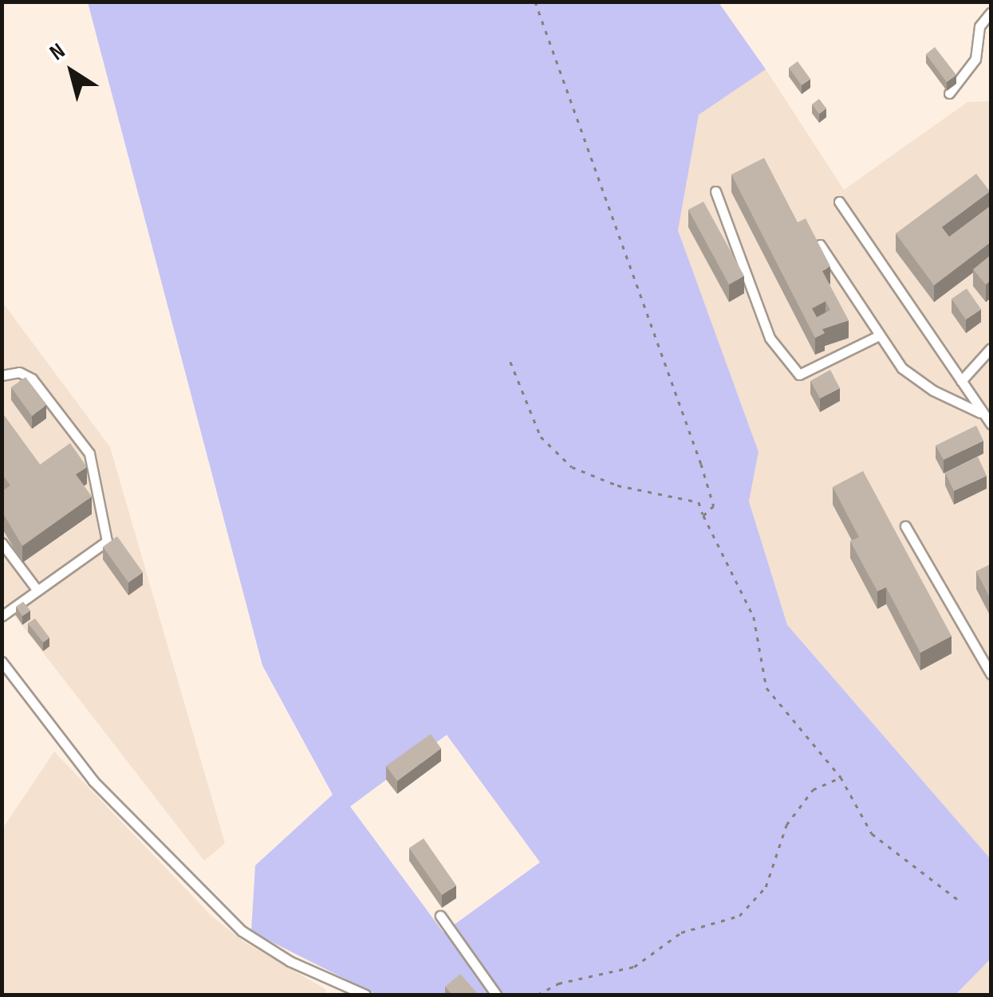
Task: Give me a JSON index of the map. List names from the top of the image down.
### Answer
{
  "north": "top left"
}
